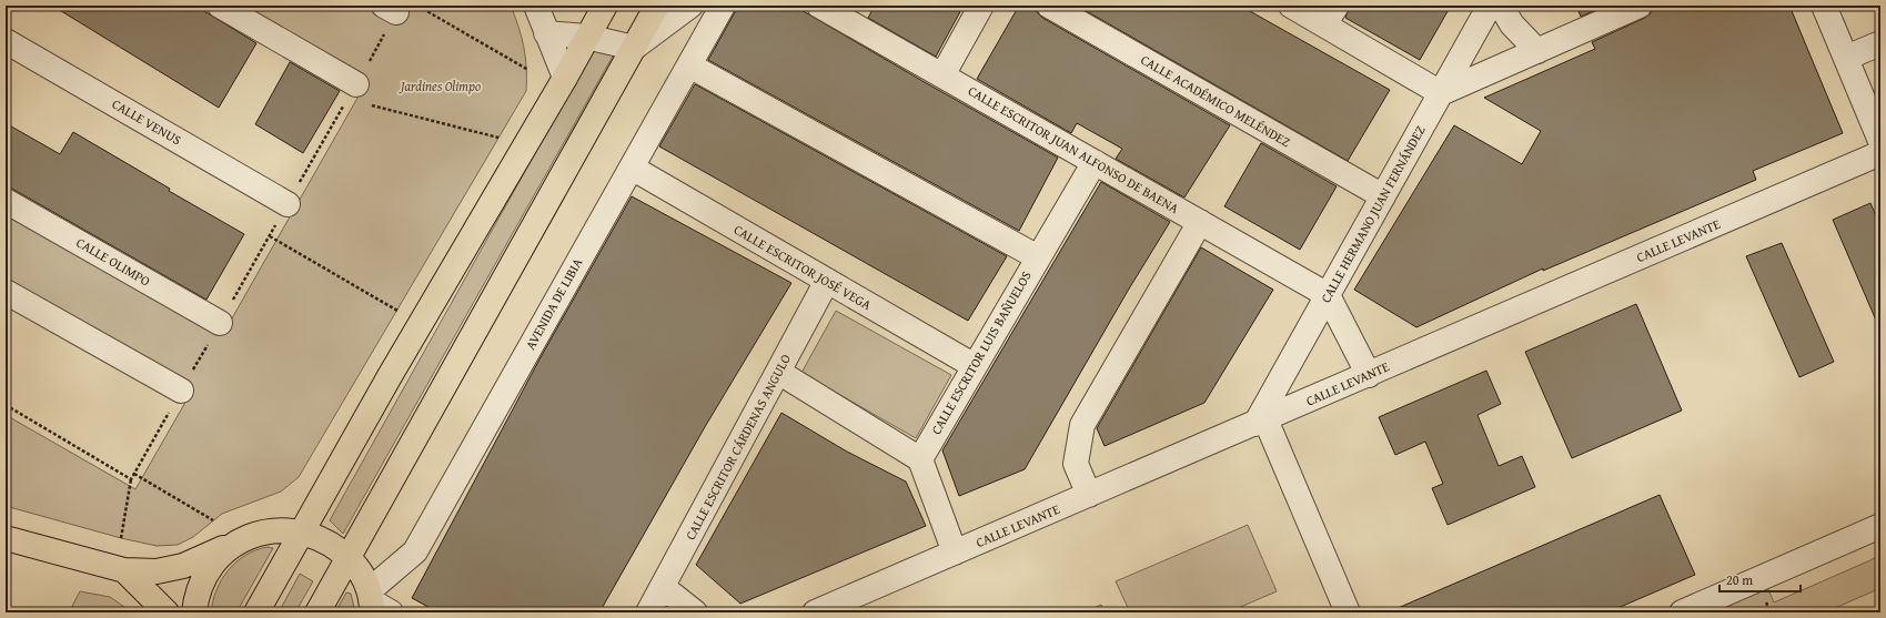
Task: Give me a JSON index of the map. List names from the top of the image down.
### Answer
{
  "streets": {
    "street": [
      "CALLE ACADÉMICO MELÉNDEZ",
      "CALLE VENUS",
      "CALLE ESCRITOR JUAN ALFONSO DE BAENA",
      "CALLE HERMANO JUAN FERNÁNDEZ",
      "CALLE LEVANTE",
      "CALLE OLIMPO",
      "CALLE ESCRITOR JOSÉ VEGA",
      "AVENIDA DE LIBIA",
      "CALLE ESCRITOR LUIS BAÑUELOS",
      "CALLE ESCRITOR CÁRDENAS ANGULO"
    ]
  },
  "crossings": [
    ["CALLE ACADÉMICO MELÉNDEZ", "CALLE HERMANO JUAN FERNÁNDEZ"],
    ["CALLE ESCRITOR JUAN ALFONSO DE BAENA", "CALLE HERMANO JUAN FERNÁNDEZ"],
    ["CALLE ESCRITOR JUAN ALFONSO DE BAENA", "CALLE ESCRITOR LUIS BAÑUELOS"],
    ["CALLE HERMANO JUAN FERNÁNDEZ", "CALLE LEVANTE"],
    ["CALLE ESCRITOR JOSÉ VEGA", "AVENIDA DE LIBIA"],
    ["CALLE ESCRITOR JOSÉ VEGA", "CALLE ESCRITOR LUIS BAÑUELOS"],
    ["CALLE ESCRITOR JOSÉ VEGA", "CALLE ESCRITOR CÁRDENAS ANGULO"]
  ],
  "parks": ["Jardines Olimpo"],
  "scale_bar": "20 m"
}
